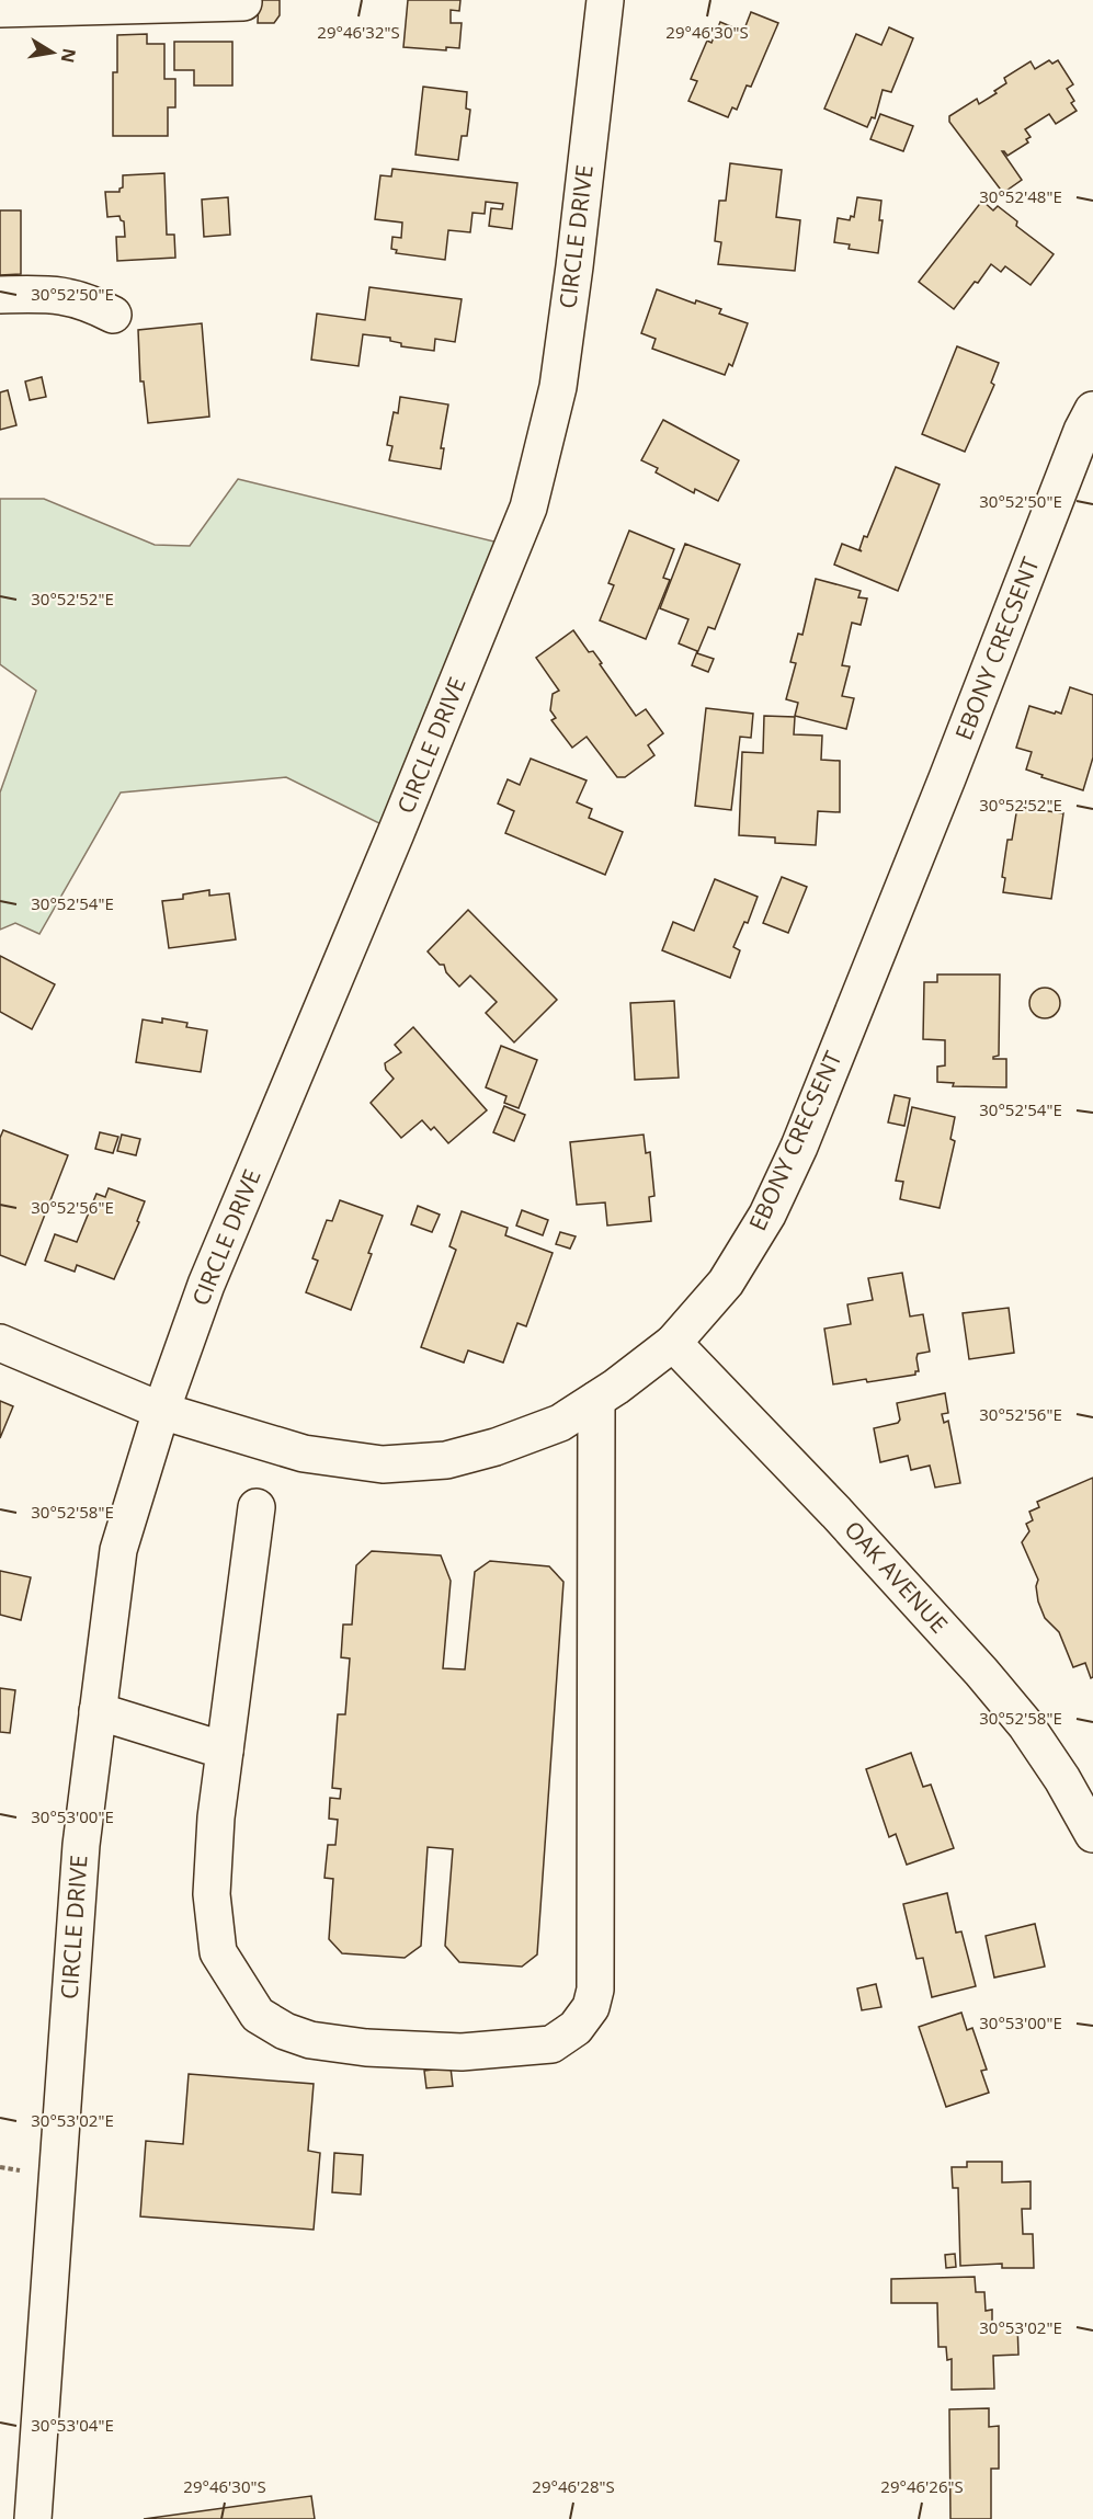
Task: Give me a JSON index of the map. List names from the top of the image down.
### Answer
{
  "streets": {
    "street": ["CIRCLE DRIVE", "EBONY CRECSENT", "OAK AVENUE"]
  },
  "crossings": [
    ["CIRCLE DRIVE", "EBONY CRECSENT"],
    ["EBONY CRECSENT", "OAK AVENUE"]
  ],
  "north": "right",
  "coordinates": [
    "29°46'32\"S",
    "29°46'30\"S",
    "30°52'48\"E",
    "30°52'50\"E",
    "30°52'52\"E",
    "30°52'54\"E",
    "30°52'56\"E",
    "30°52'58\"E",
    "30°53'00\"E",
    "30°53'02\"E",
    "30°53'04\"E",
    "29°46'28\"S",
    "29°46'26\"S"
  ]
}
